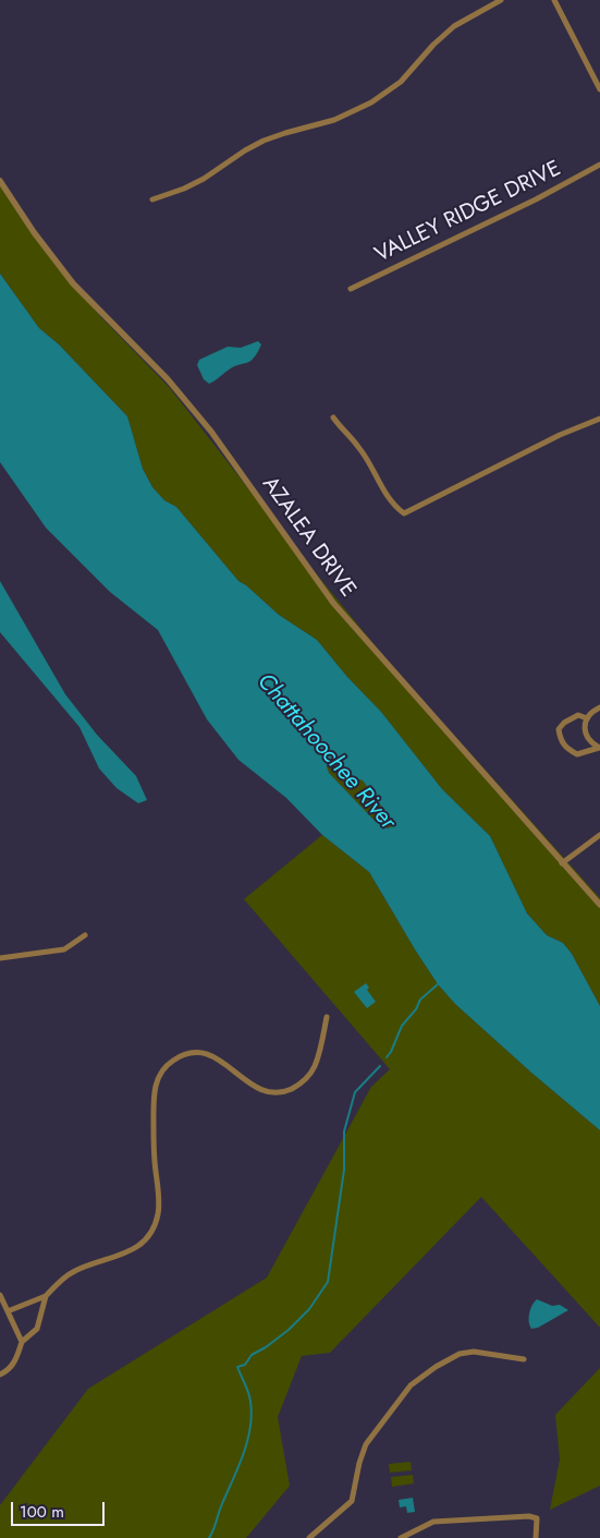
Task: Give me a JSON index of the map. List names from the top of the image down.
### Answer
{
  "streets": {
    "street": ["VALLEY RIDGE DRIVE", "AZALEA DRIVE"]
  },
  "water": ["Chattahoochee River"],
  "scale_bar": "100 m"
}
